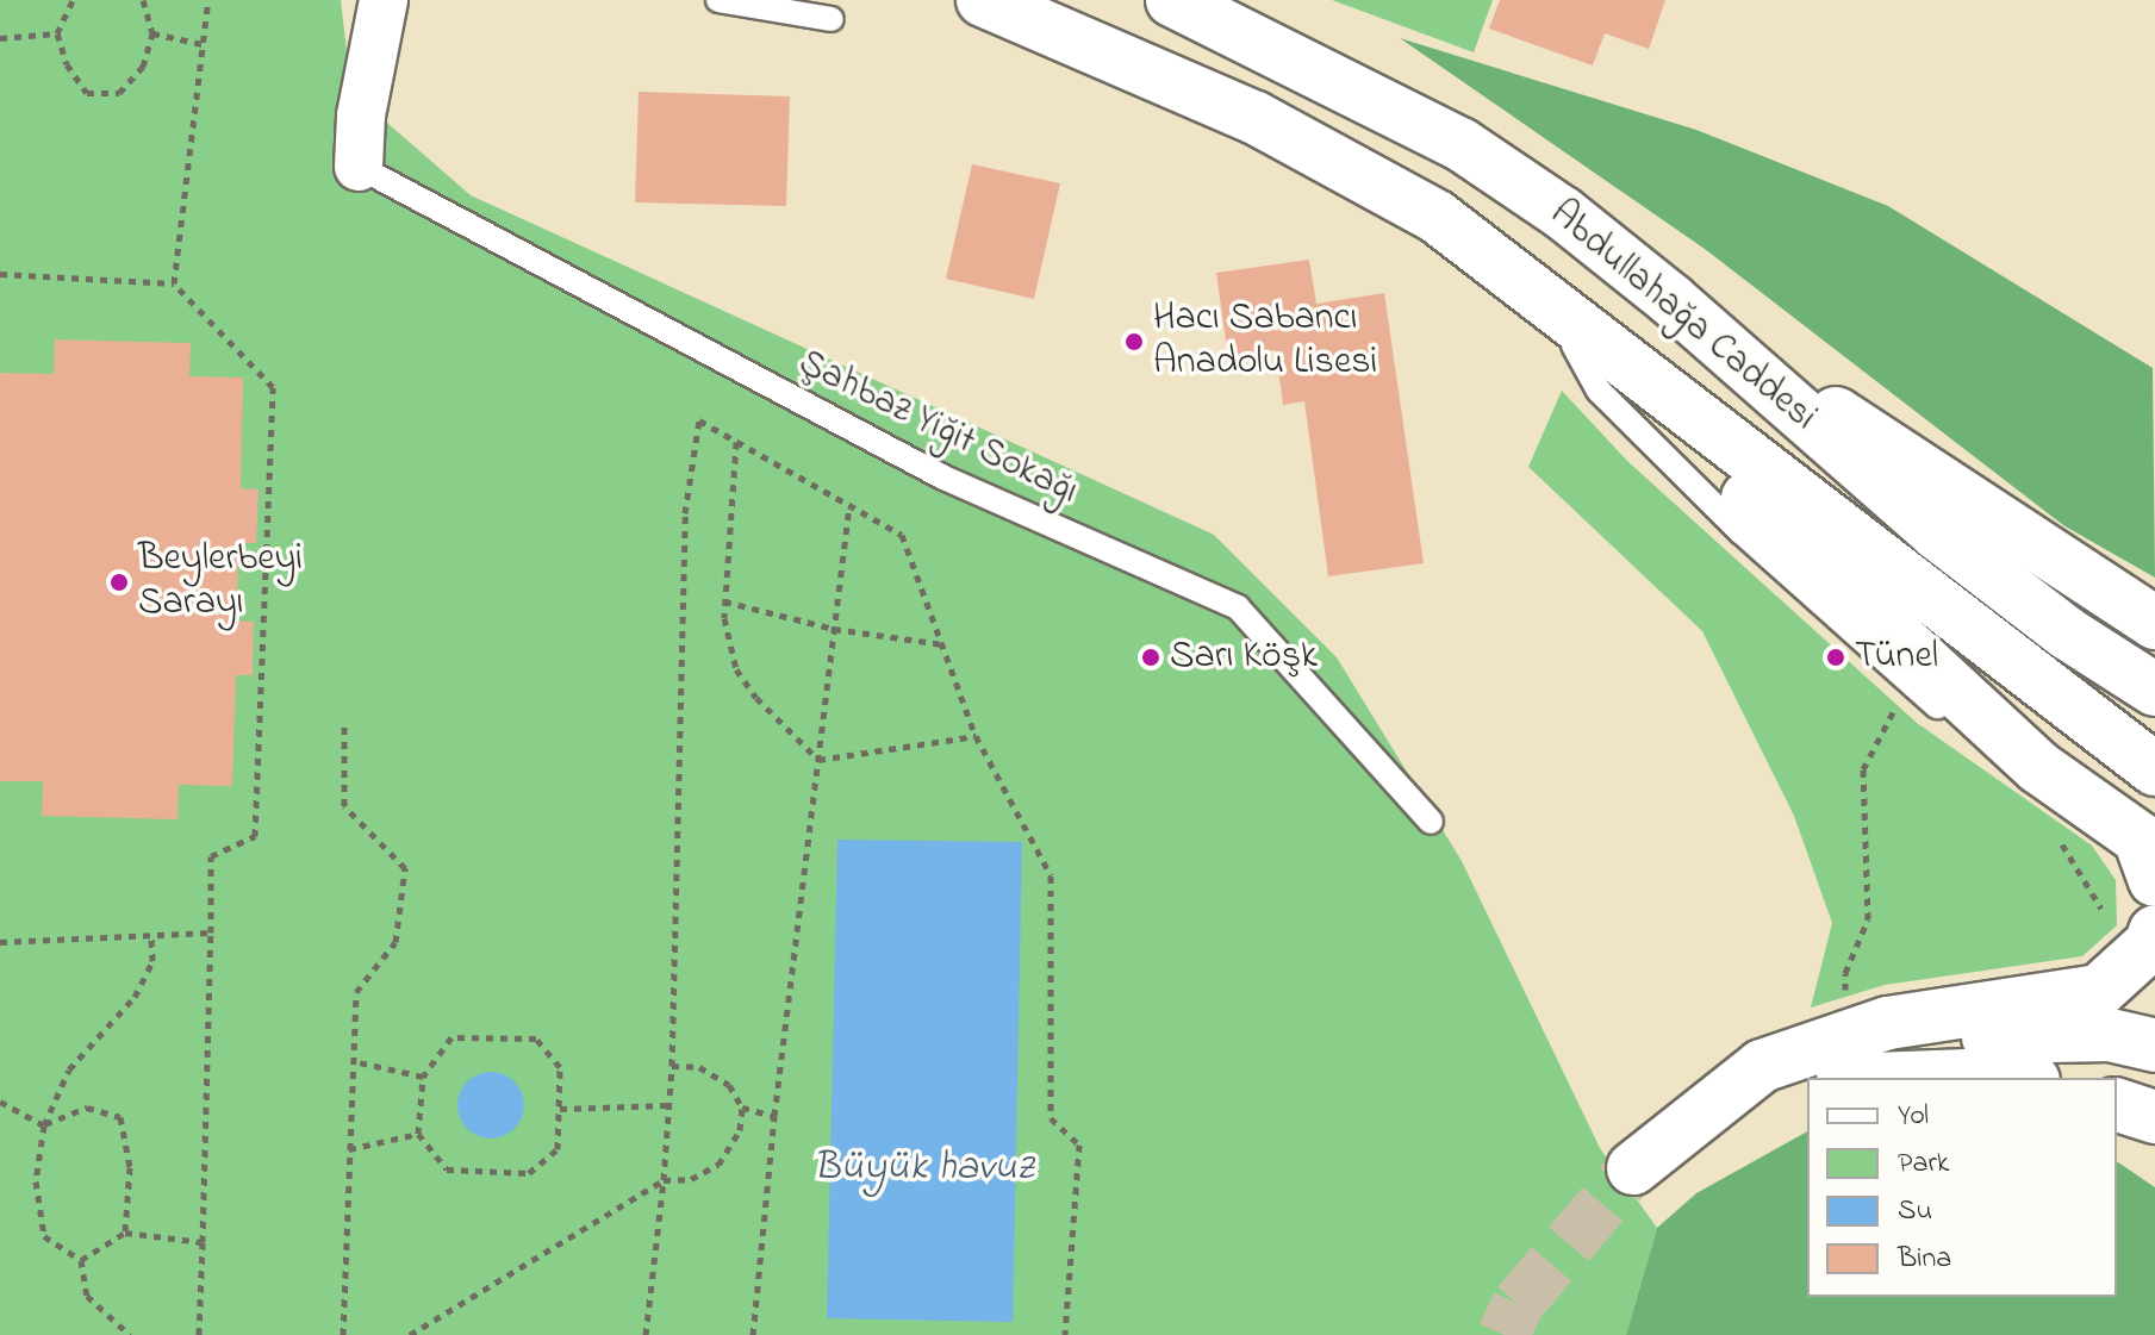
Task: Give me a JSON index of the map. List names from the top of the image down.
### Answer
{
  "streets": {
    "main road": ["Abdullahağa Caddesi"],
    "lane": ["Şahbaz Yiğit Sokağı"]
  },
  "water": ["Büyük havuz"],
  "places": [
    "Hacı Sabancı Anadolu Lisesi",
    "Beylerbeyi Sarayı",
    "Sarı Köşk",
    "Tünel"
  ],
  "legend": [
    "Yol",
    "Park",
    "Su",
    "Bina"
  ]
}
